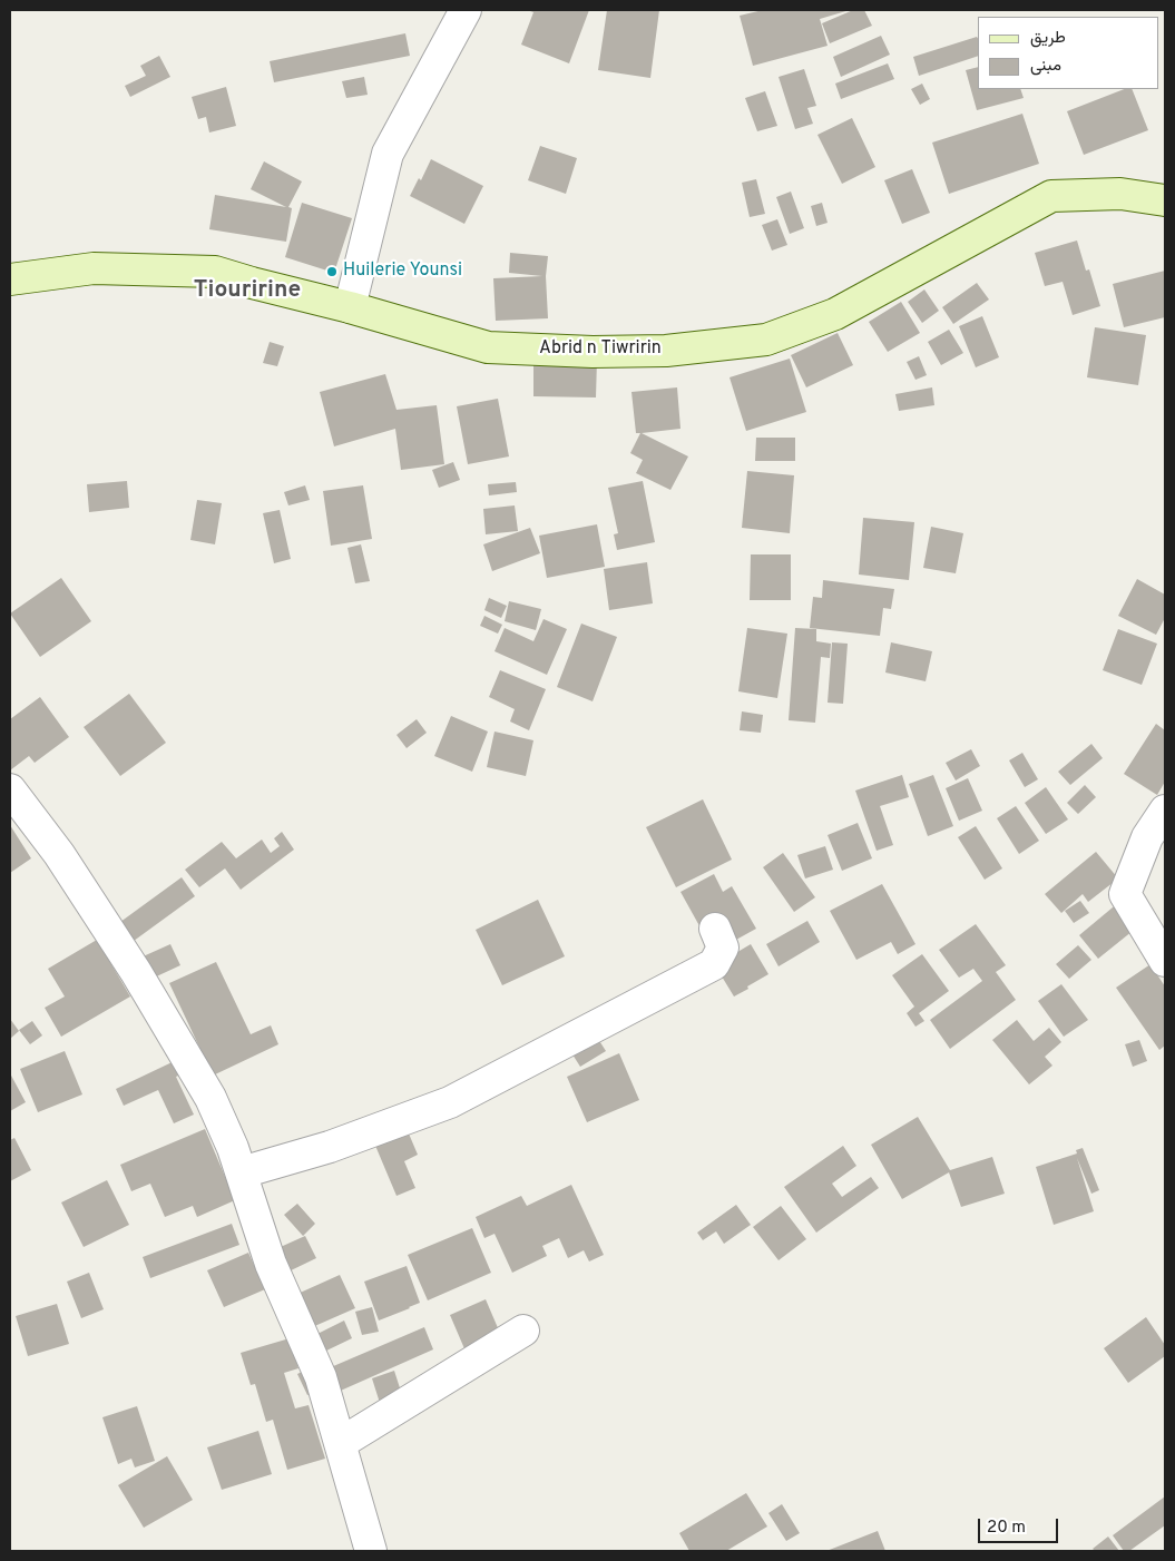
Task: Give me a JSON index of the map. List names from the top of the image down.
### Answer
{
  "streets": {
    "street": ["Abrid n Tiwririn"]
  },
  "districts": ["Tiouririne"],
  "places": ["Huilerie Younsi"],
  "legend": ["طريق", "مبنى"],
  "scale_bar": "20 m"
}
